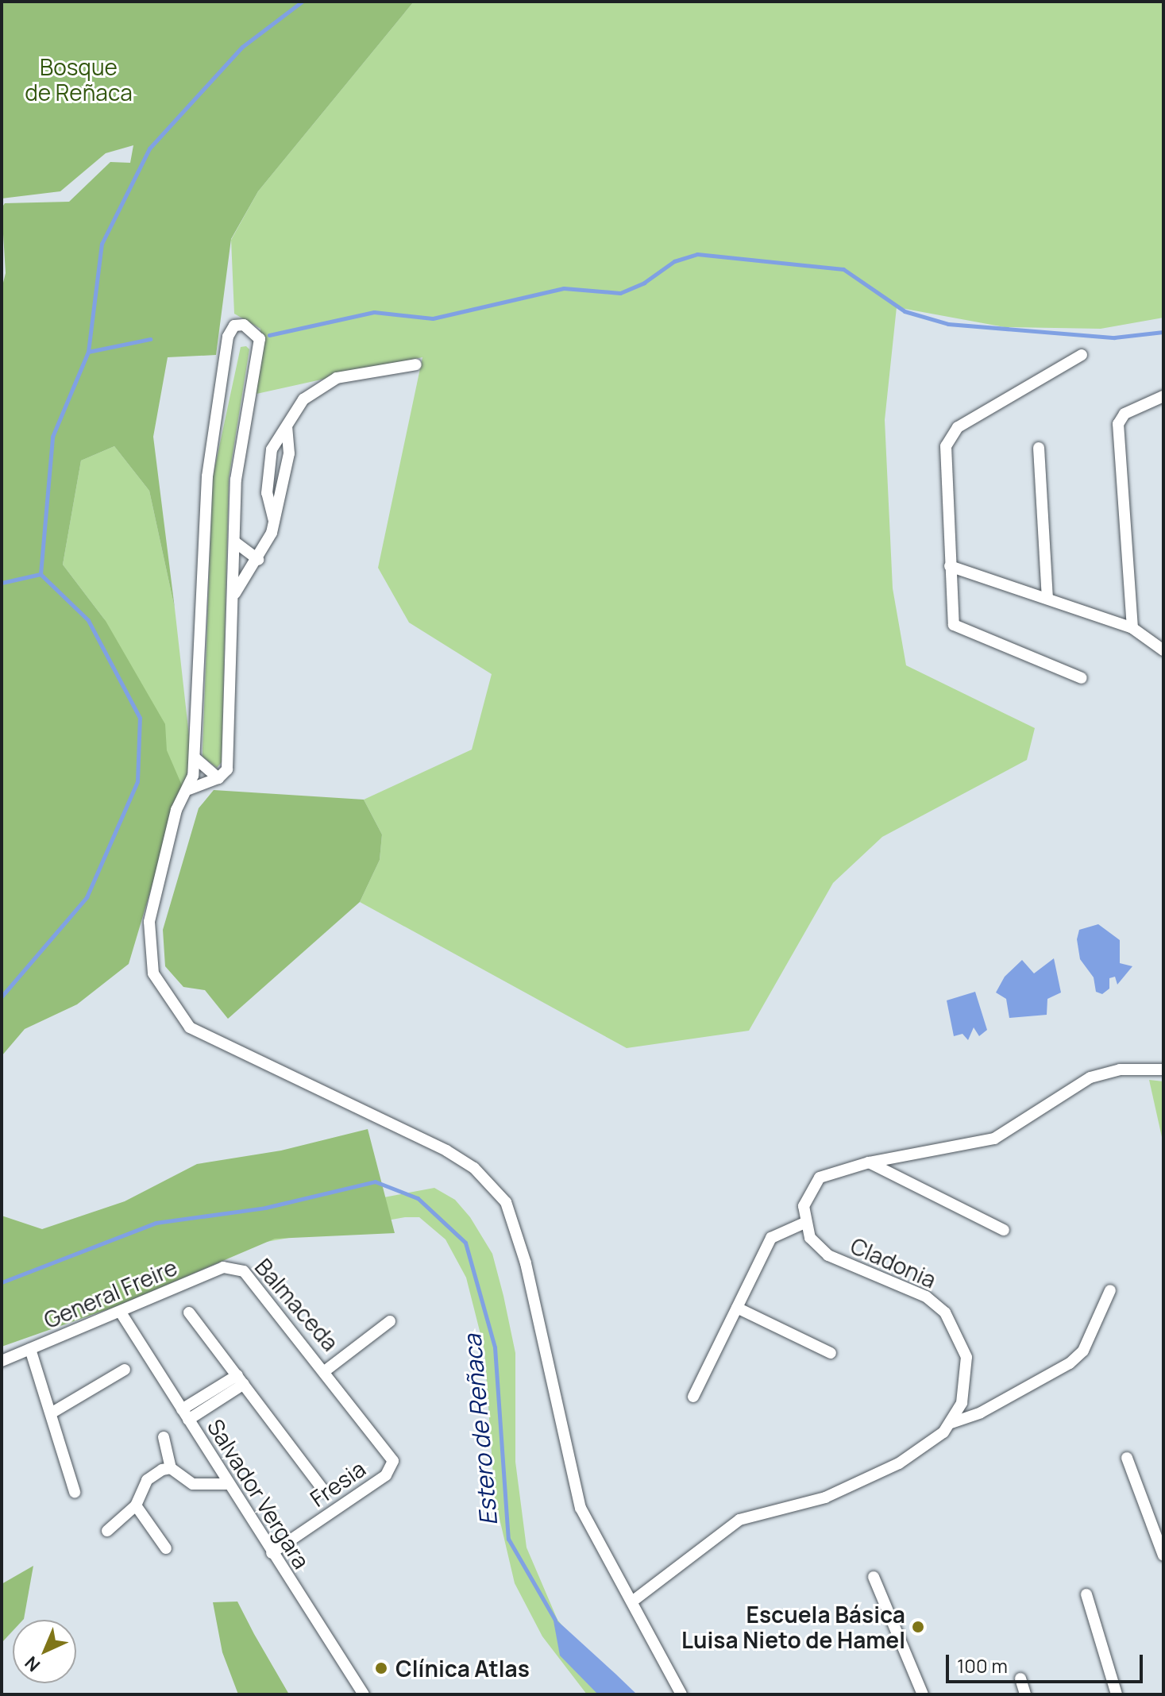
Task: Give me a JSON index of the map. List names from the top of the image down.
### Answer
{
  "streets": {
    "street": [
      "Cladonia",
      "General Freire",
      "Balmaceda",
      "Fresia",
      "Salvador Vergara"
    ]
  },
  "crossings": [
    ["General Freire", "Balmaceda"],
    ["General Freire", "Salvador Vergara"],
    ["Balmaceda", "Fresia"],
    ["Fresia", "Salvador Vergara"]
  ],
  "water": ["Estero de Reñaca"],
  "parks": ["Bosque de Reñaca"],
  "places": ["Escuela Básica Luisa Nieto de Hamel", "Clínica Atlas"],
  "scale_bar": "100 m",
  "north": "bottom left"
}
